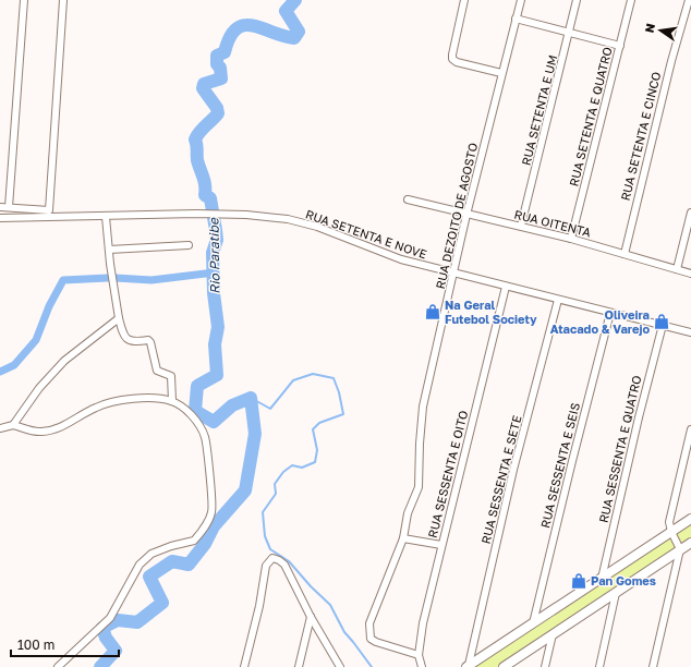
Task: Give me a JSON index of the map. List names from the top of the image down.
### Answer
{
  "streets": {
    "street": [
      "RUA SETENTA E UM",
      "RUA SETENTA E QUATRO",
      "RUA SETENTA E CINCO",
      "RUA DEZOITO DE AGOSTO",
      "RUA OITENTA",
      "RUA SETENTA E NOVE",
      "RUA SESSENTA E QUATRO",
      "RUA SESSENTA E SEIS",
      "RUA SESSENTA E OITO",
      "RUA SESSENTA E SETE"
    ]
  },
  "crossings": [
    ["RUA SETENTA E UM", "RUA OITENTA"],
    ["RUA SETENTA E QUATRO", "RUA OITENTA"],
    ["RUA SETENTA E CINCO", "RUA OITENTA"],
    ["RUA DEZOITO DE AGOSTO", "RUA OITENTA"],
    ["RUA DEZOITO DE AGOSTO", "RUA SETENTA E NOVE"],
    ["RUA DEZOITO DE AGOSTO", "RUA SESSENTA E OITO"],
    ["RUA SETENTA E NOVE", "RUA SESSENTA E QUATRO"],
    ["RUA SETENTA E NOVE", "RUA SESSENTA E SEIS"],
    ["RUA SETENTA E NOVE", "RUA SESSENTA E OITO"],
    ["RUA SETENTA E NOVE", "RUA SESSENTA E SETE"]
  ],
  "water": ["Rio Paratibe"],
  "places": {
    "shop": ["Na Geral Futebol Society", "Oliveira Atacado & Varejo", "Pan Gomes"]
  },
  "scale_bar": "100 m",
  "north": "left"
}
